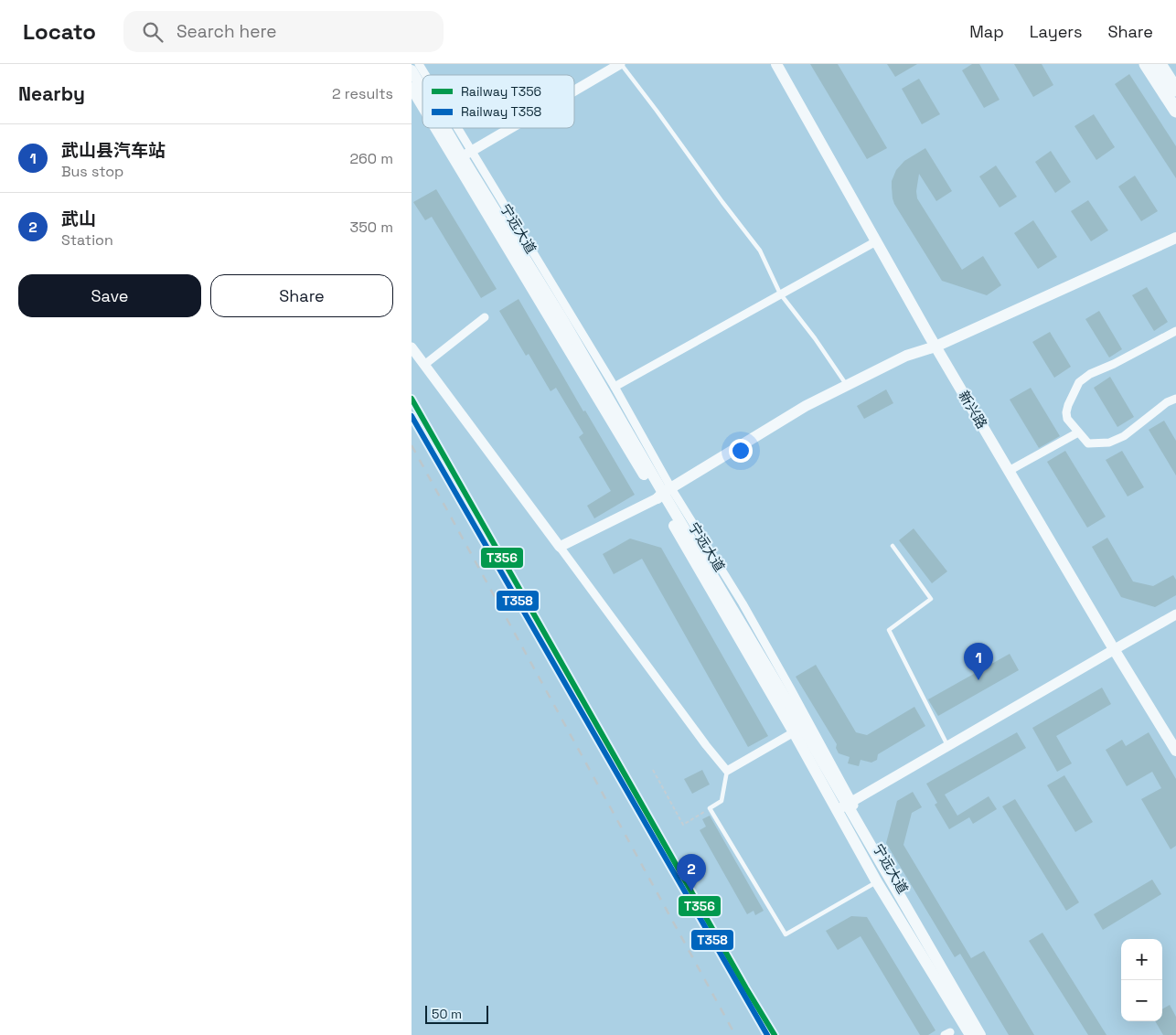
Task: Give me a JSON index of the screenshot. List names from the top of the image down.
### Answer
{
  "streets": {
    "main road": ["宁远大道", "新兴路"]
  },
  "lines": ["rail line T356", "rail line T358"],
  "legend": ["Railway T356", "Railway T358"],
  "scale_bar": "50 m",
  "page": {
    "header": "Locato",
    "search": "Search here",
    "nav": ["Map", "Layers", "Share"],
    "heading": ["Nearby", "2 results"],
    "list": [
      {
        "mark": "1",
        "name": "武山县汽车站",
        "note": "Bus stop",
        "value": "260 m"
      },
      {
        "mark": "2",
        "name": "武山",
        "note": "Station",
        "value": "350 m"
      }
    ],
    "buttons": ["Save", "Share"],
    "pins": ["1", "2"],
    "map_buttons": ["+", "−"],
    "scale": "50 m"
  }
}
